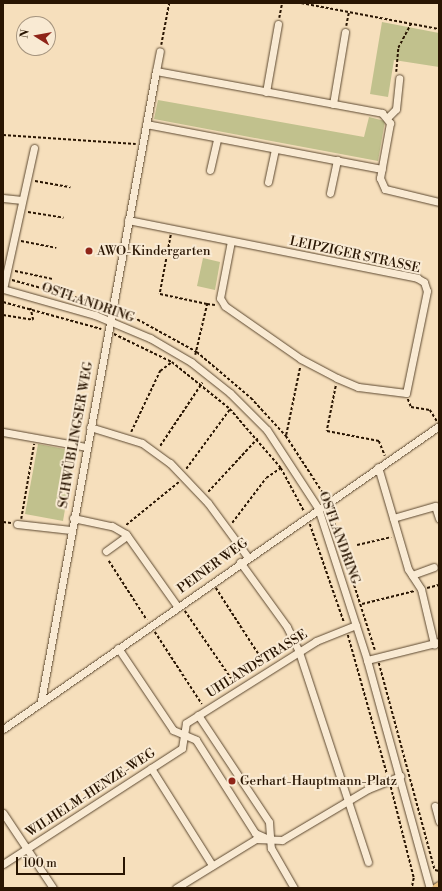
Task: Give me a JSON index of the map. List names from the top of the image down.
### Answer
{
  "streets": {
    "street": [
      "LEIPZIGER STRASSE",
      "OSTLANDRING",
      "SCHWÜBLINGSER WEG",
      "PEINER WEG",
      "UHLANDSTRASSE",
      "WILHELM-HENZE-WEG"
    ]
  },
  "crossings": [
    ["LEIPZIGER STRASSE", "SCHWÜBLINGSER WEG"],
    ["OSTLANDRING", "SCHWÜBLINGSER WEG"],
    ["OSTLANDRING", "PEINER WEG"],
    ["OSTLANDRING", "UHLANDSTRASSE"],
    ["SCHWÜBLINGSER WEG", "PEINER WEG"],
    ["UHLANDSTRASSE", "WILHELM-HENZE-WEG"]
  ],
  "places": ["AWO-Kindergarten", "Gerhart-Hauptmann-Platz"],
  "scale_bar": "100 m",
  "north": "left"
}
